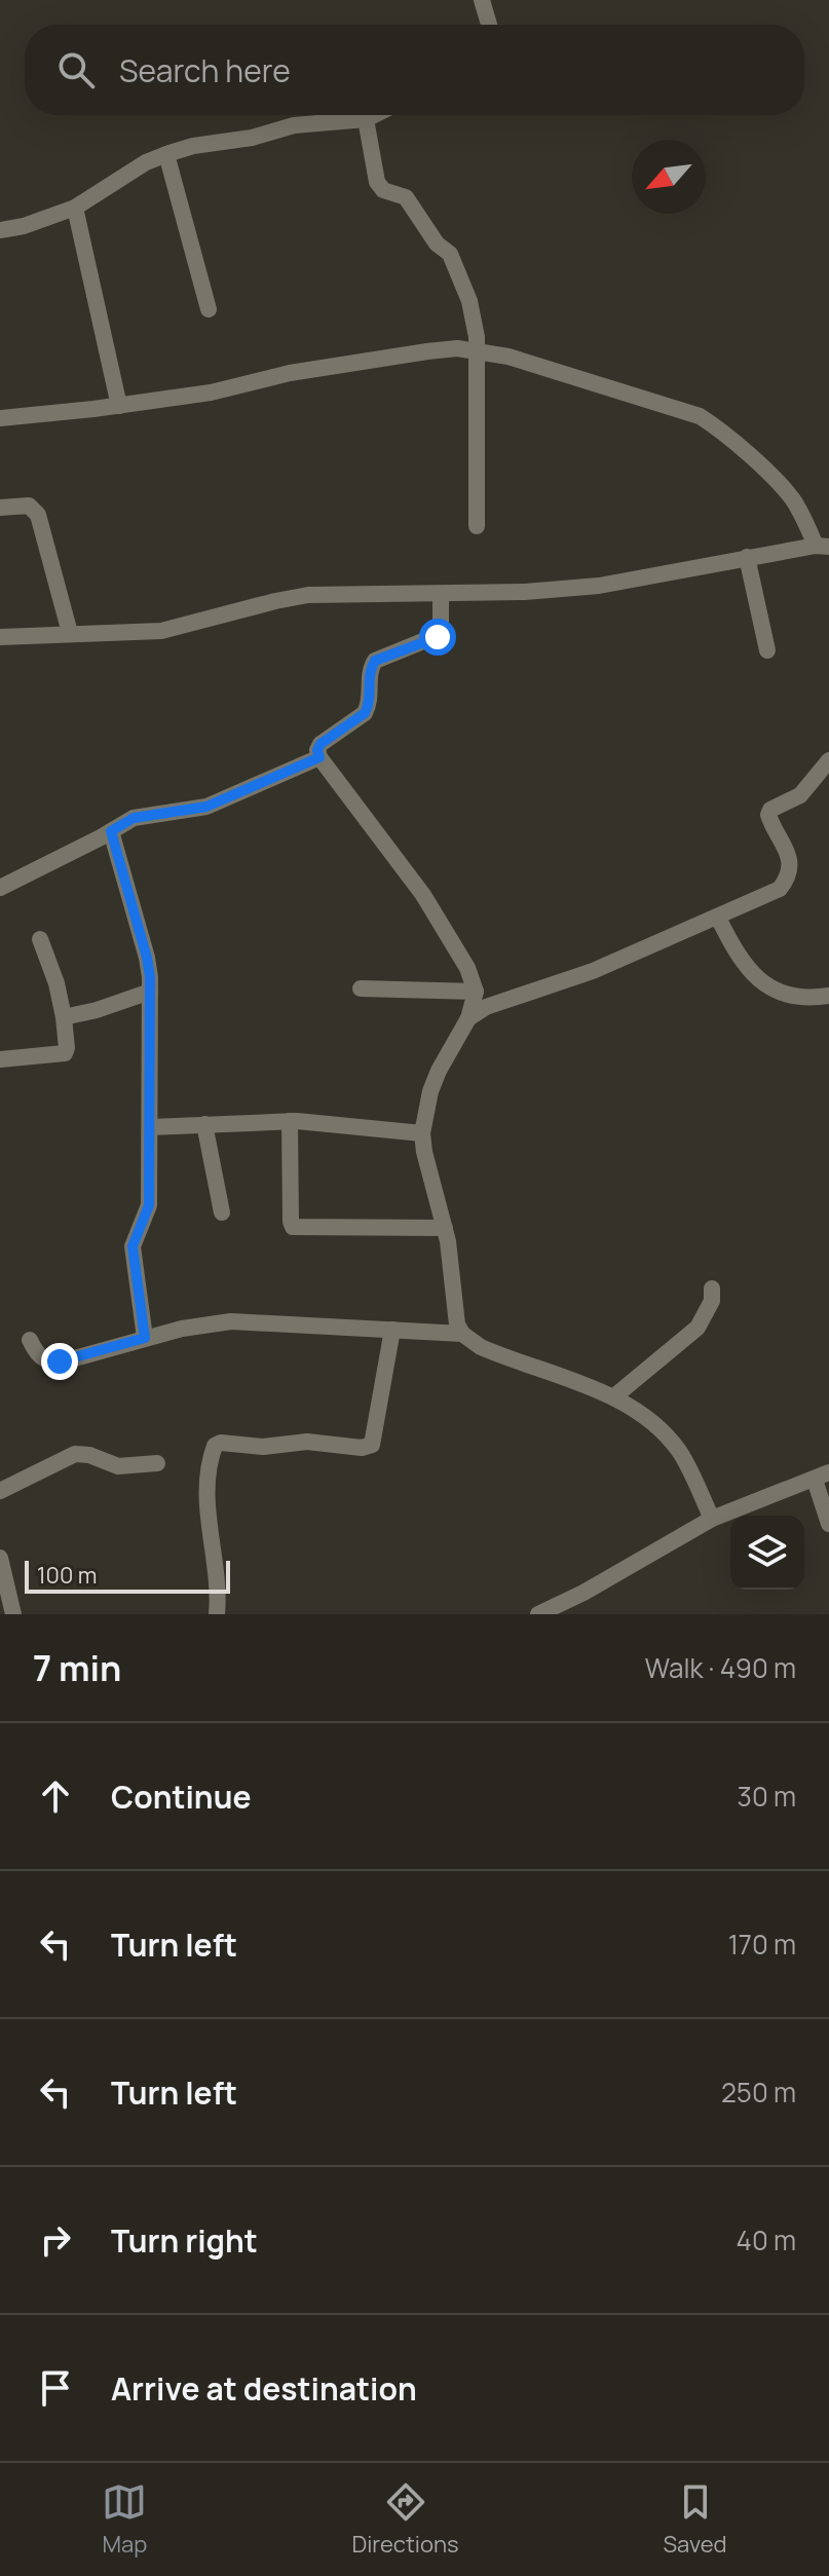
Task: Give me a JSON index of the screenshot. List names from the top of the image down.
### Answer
{
  "scale_bar": "100 m",
  "north": "bottom left",
  "page": {
    "search": "Search here",
    "scale": "100 m",
    "heading": ["7 min", "Walk · 490 m"],
    "list": [
      ["Continue", "30 m"],
      ["Turn left", "170 m"],
      ["Turn left", "250 m"],
      ["Turn right", "40 m"],
      "Arrive at destination"
    ],
    "nav": ["Map", "Directions", "Saved"]
  }
}
